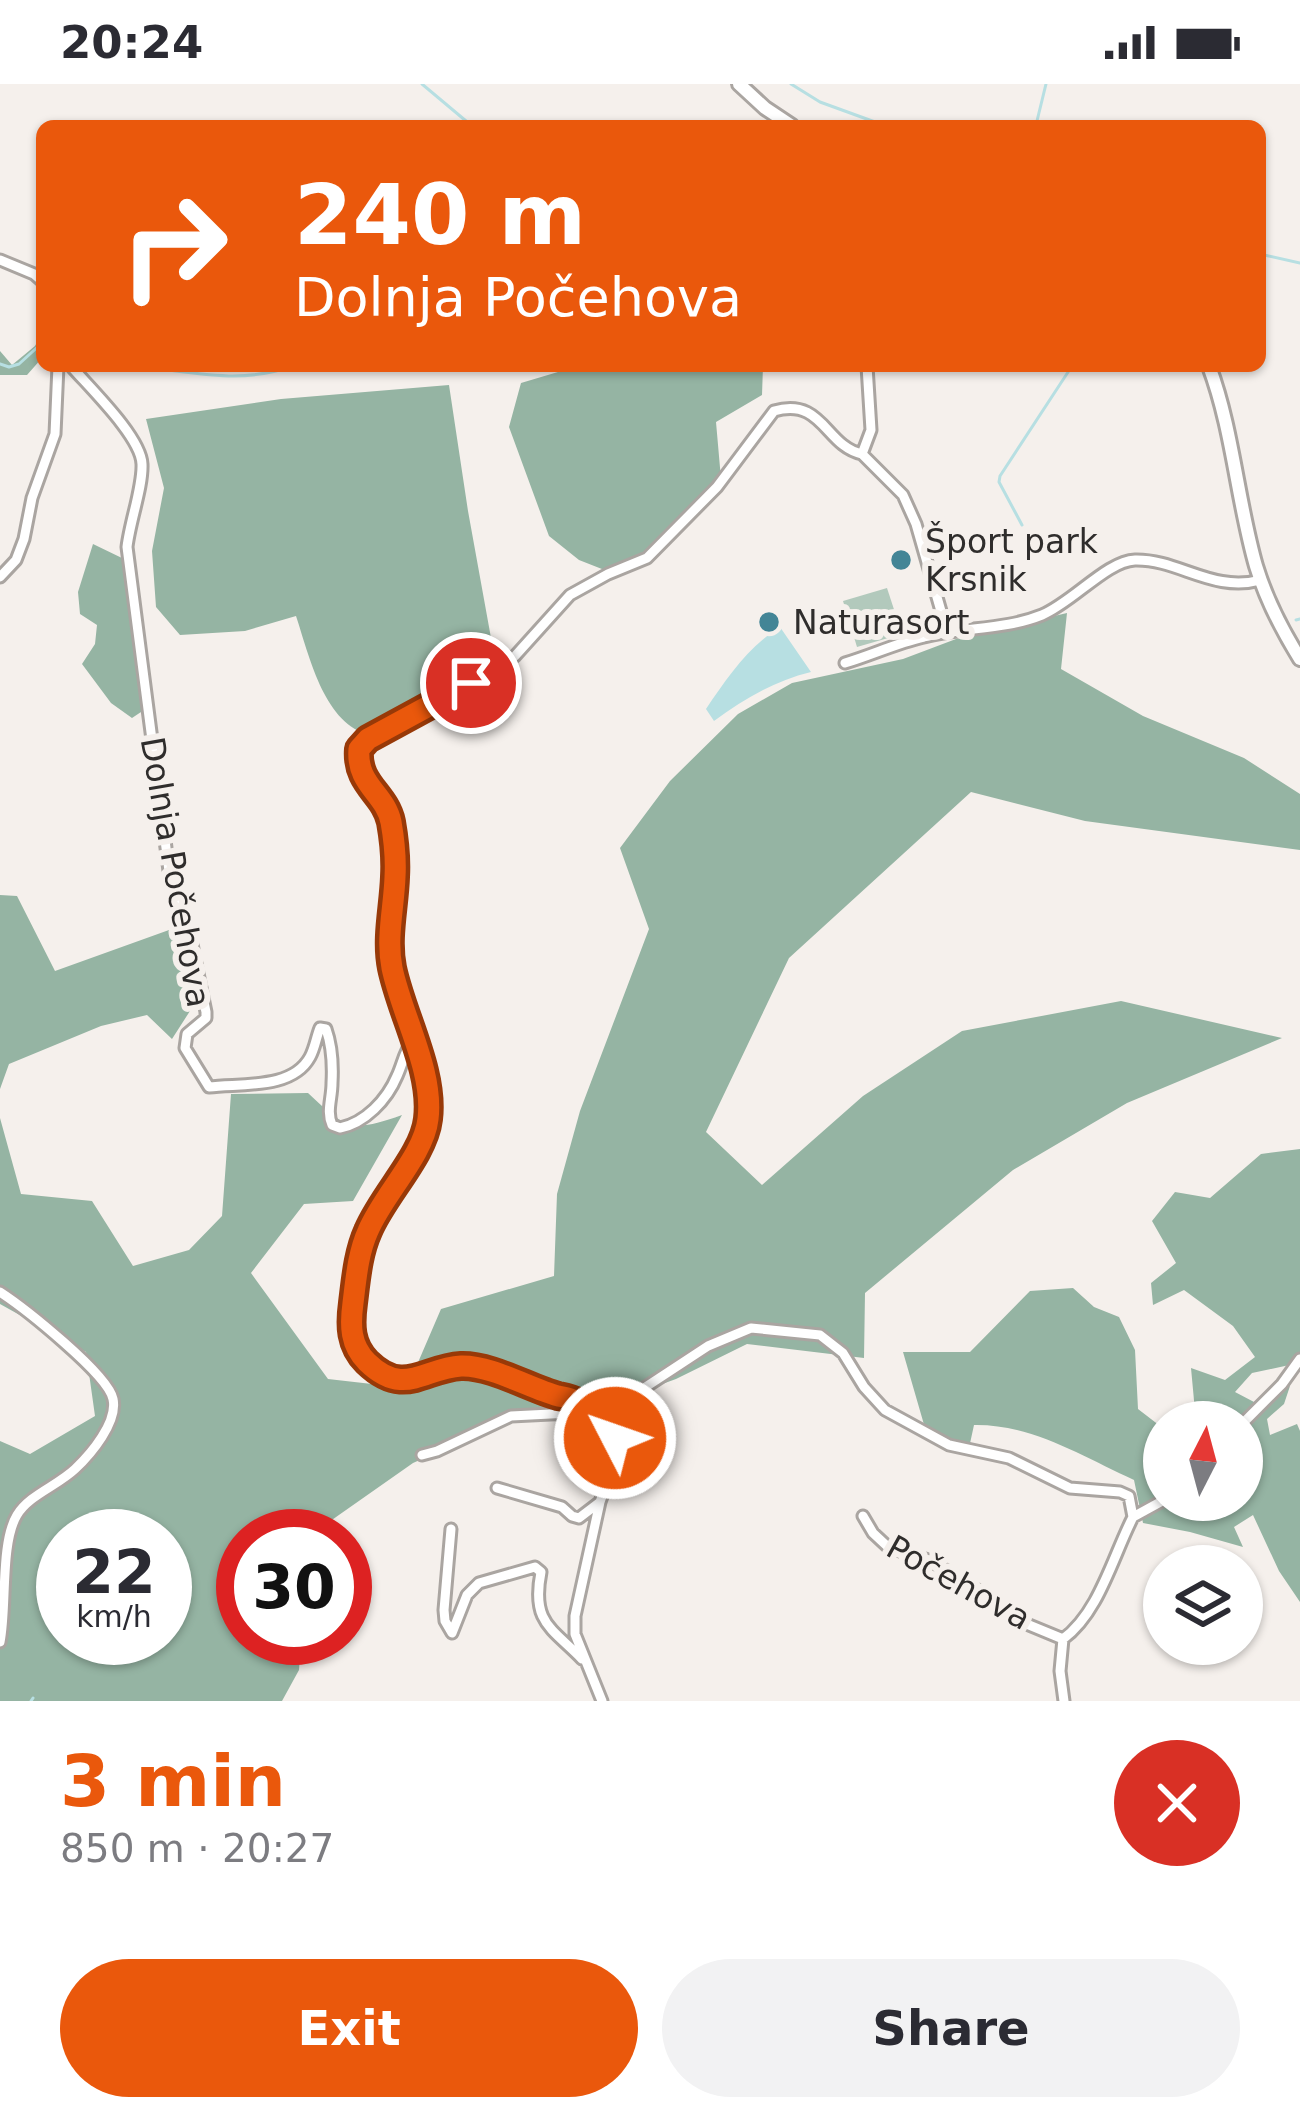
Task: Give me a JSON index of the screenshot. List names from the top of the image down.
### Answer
{
  "streets": {
    "street": ["Dolnja Počehova", "Počehova"]
  },
  "places": ["Šport park Krsnik", "Naturasort"],
  "north": "top",
  "page": {
    "status": "20:24",
    "turn": ["240 m", "Dolnja Počehova"],
    "speed": "22 km/h",
    "limit": "30",
    "heading": ["3 min", "850 m · 20:27"],
    "buttons": ["Exit", "Share"]
  }
}
